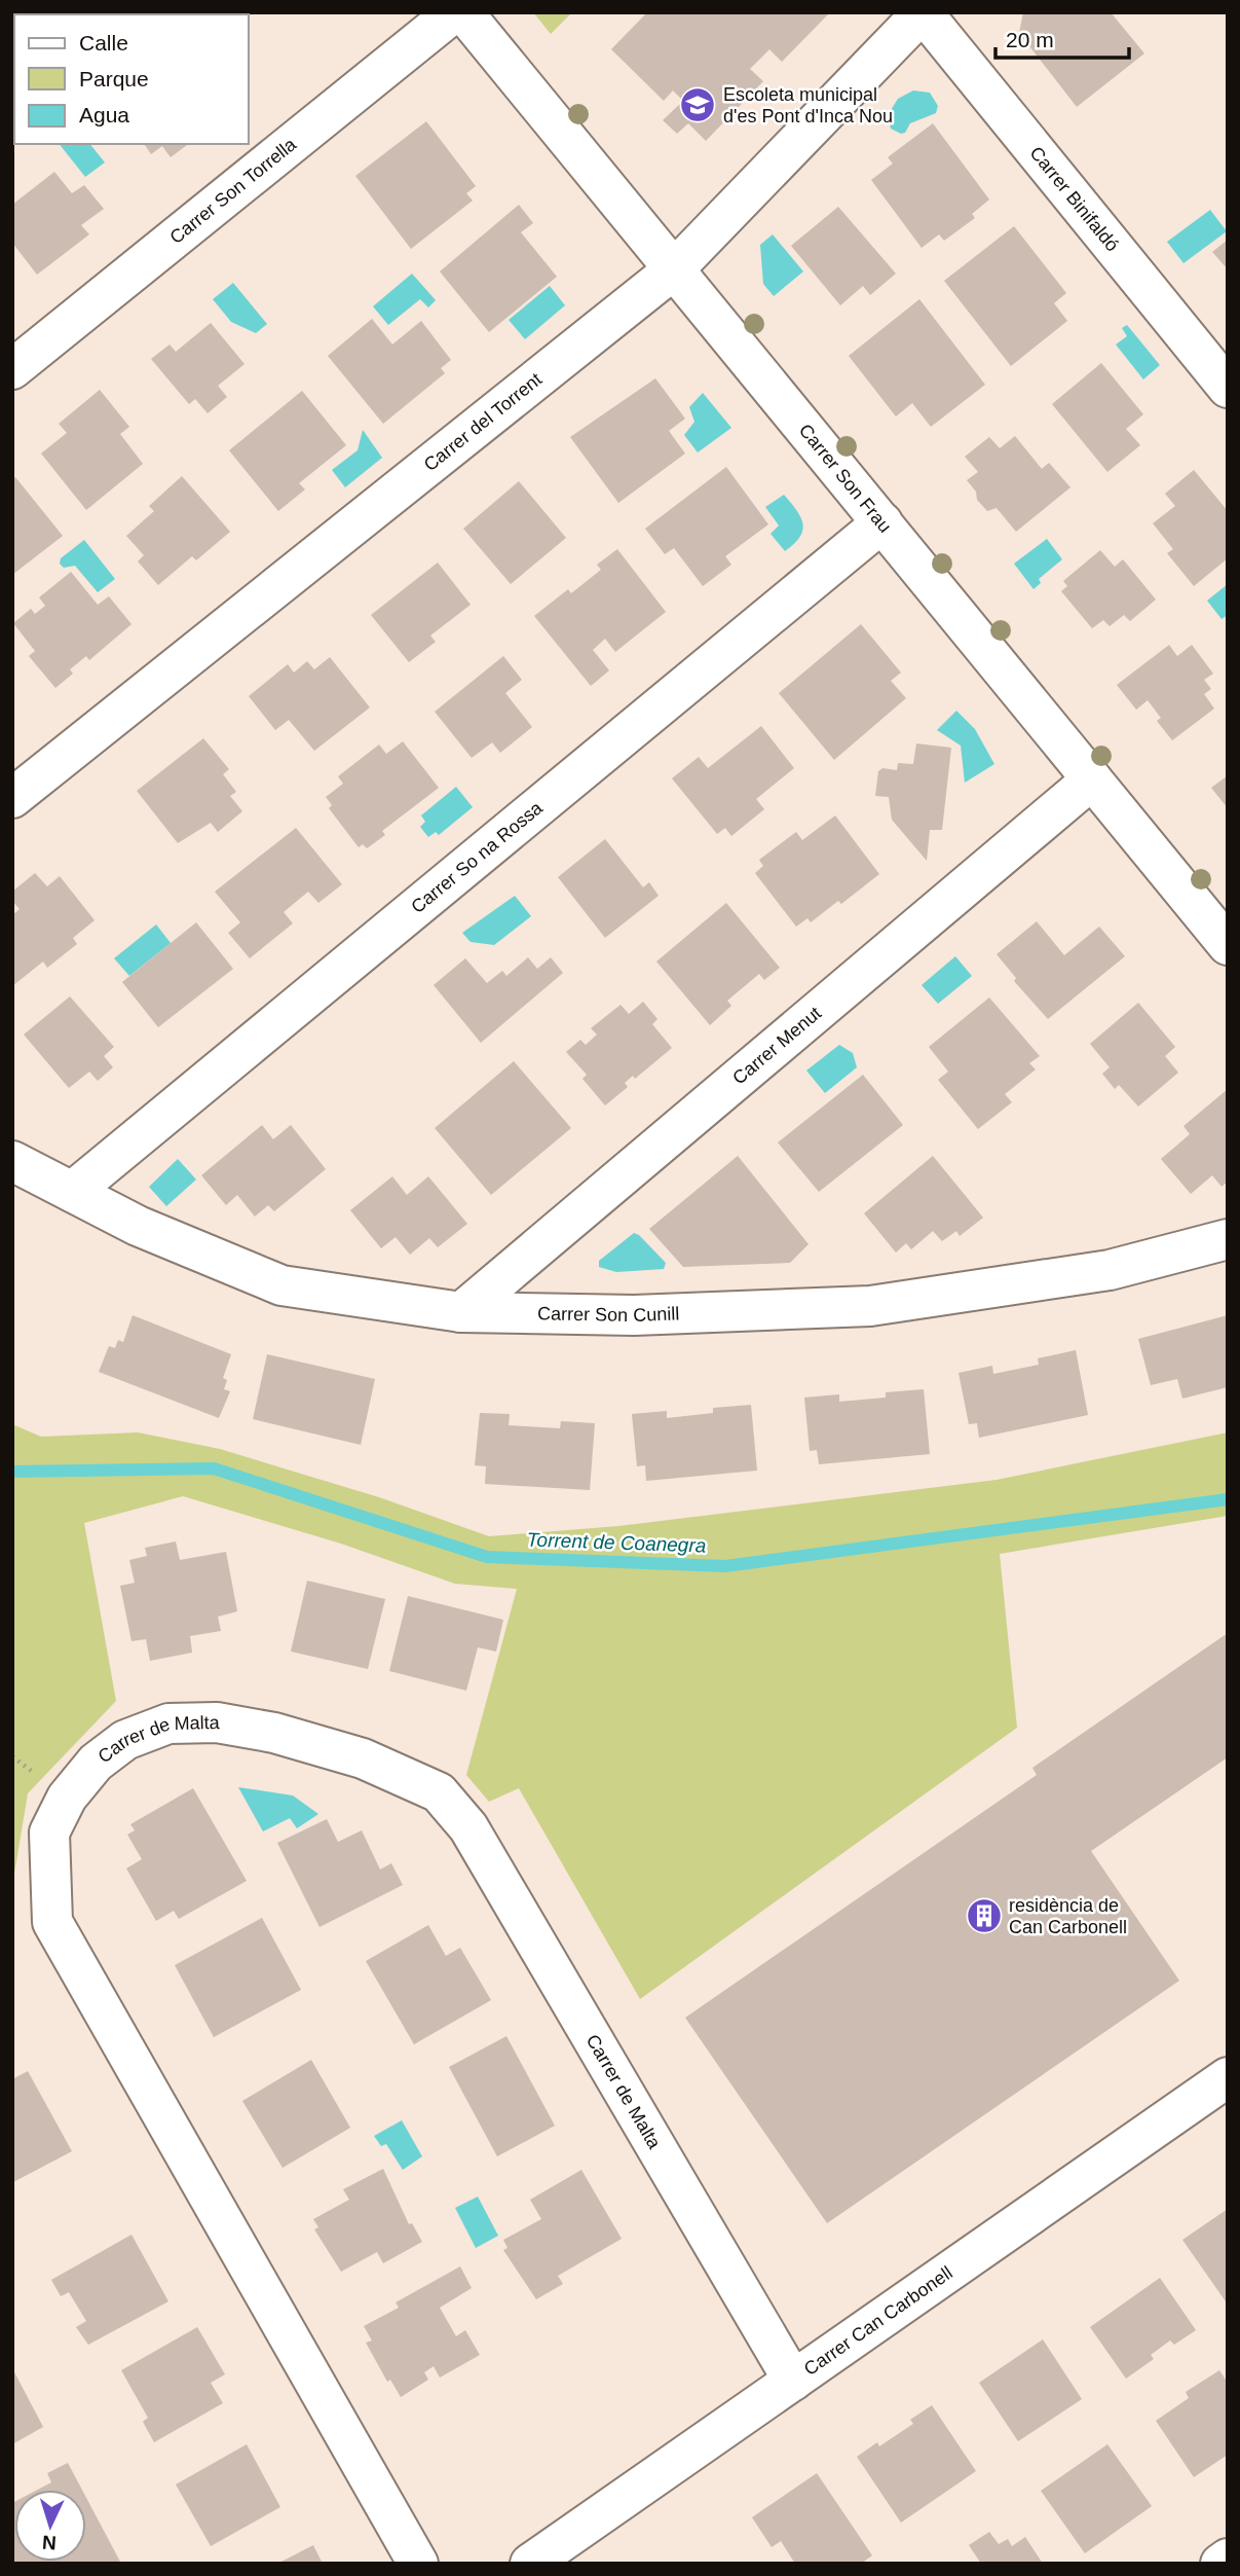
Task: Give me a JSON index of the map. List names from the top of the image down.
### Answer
{
  "streets": {
    "street": [
      "Carrer Son Torrella",
      "Carrer Binifaldó",
      "Carrer del Torrent",
      "Carrer Son Frau",
      "Carrer So na Rossa",
      "Carrer Menut",
      "Carrer Son Cunill",
      "Carrer de Malta",
      "Carrer Can Carbonell"
    ]
  },
  "crossings": [
    ["Carrer Binifaldó", "Carrer del Torrent"],
    ["Carrer del Torrent", "Carrer Son Frau"],
    ["Carrer Son Frau", "Carrer So na Rossa"],
    ["Carrer Son Frau", "Carrer Menut"],
    ["Carrer So na Rossa", "Carrer Son Cunill"],
    ["Carrer Menut", "Carrer Son Cunill"],
    ["Carrer de Malta", "Carrer Can Carbonell"]
  ],
  "water": ["Torrent de Coanegra"],
  "places": {
    "school or university": ["Escoleta municipal d'es Pont d'Inca Nou"],
    "building": ["residència de Can Carbonell"]
  },
  "legend": ["Calle", "Parque", "Agua"],
  "scale_bar": "20 m",
  "north": "bottom"
}
